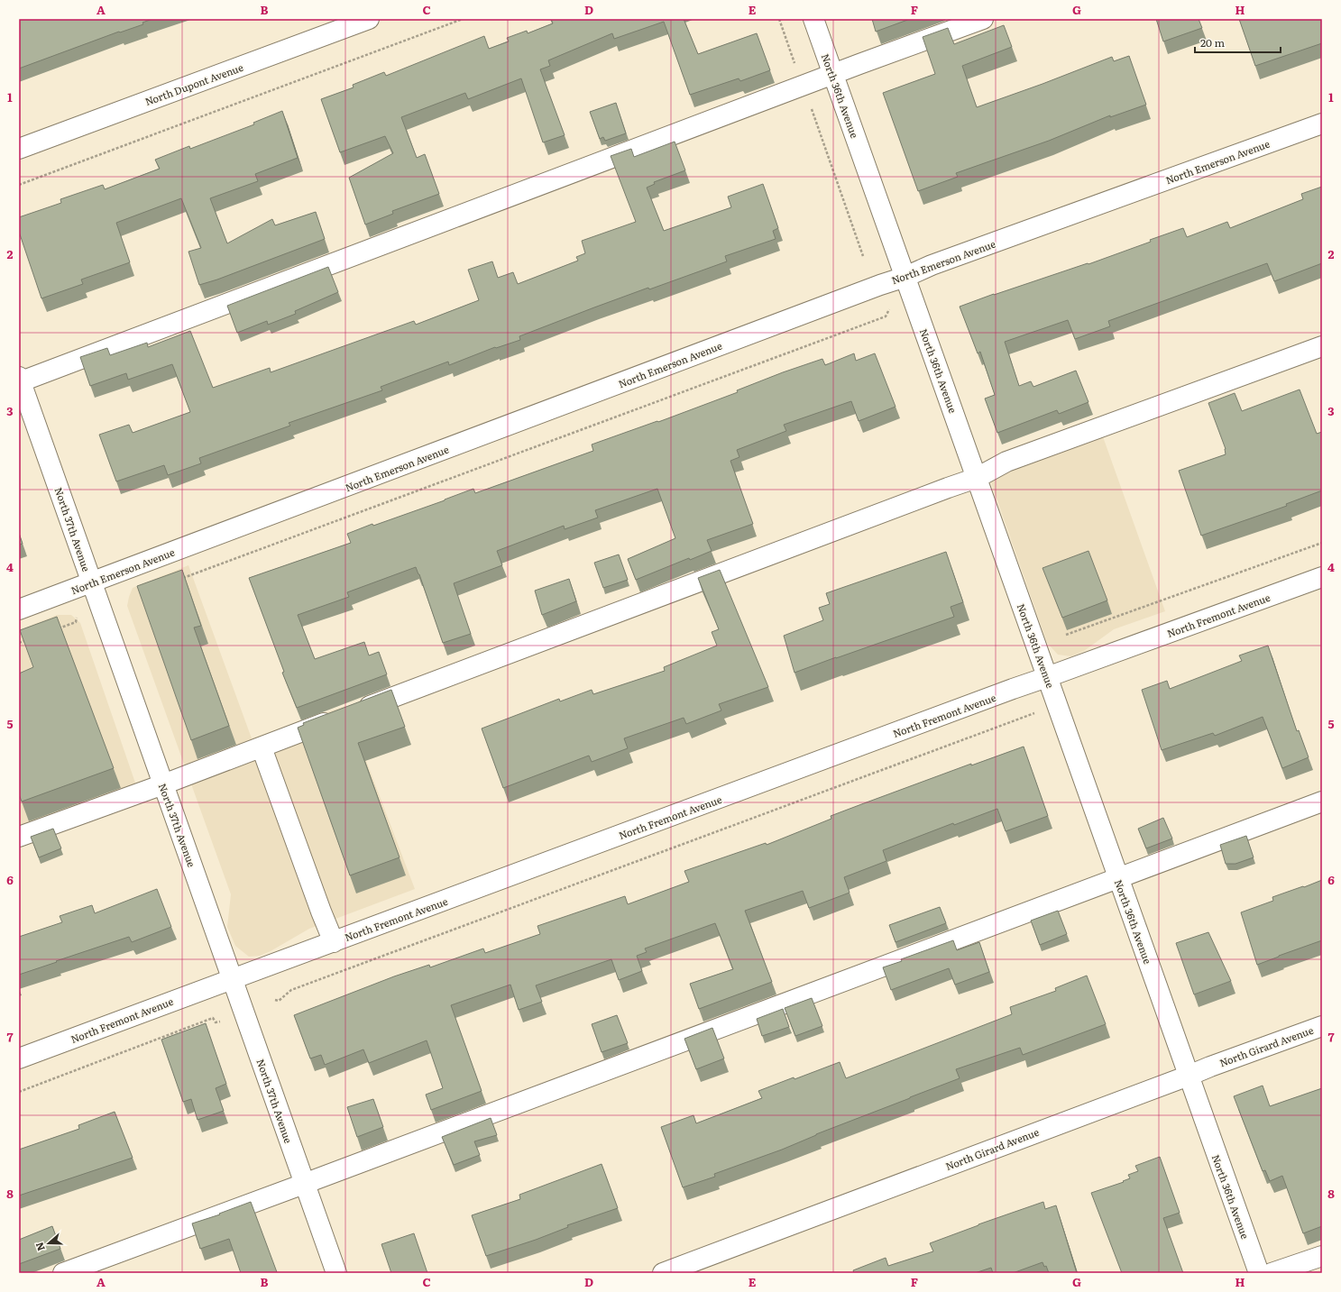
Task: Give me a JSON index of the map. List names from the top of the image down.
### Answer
{
  "streets": {
    "street": [
      "North Dupont Avenue",
      "North 36th Avenue",
      "North Emerson Avenue",
      "North 37th Avenue",
      "North Fremont Avenue",
      "North Girard Avenue"
    ]
  },
  "crossings": [
    ["North 36th Avenue", "North Emerson Avenue"],
    ["North 36th Avenue", "North Fremont Avenue"],
    ["North 36th Avenue", "North Girard Avenue"],
    ["North Emerson Avenue", "North 37th Avenue"],
    ["North 37th Avenue", "North Fremont Avenue"]
  ],
  "scale_bar": "20 m",
  "north": "left",
  "grid": {
    "columns": [
      "A",
      "B",
      "C",
      "D",
      "E",
      "F",
      "G",
      "H"
    ],
    "rows": [
      "1",
      "2",
      "3",
      "4",
      "5",
      "6",
      "7",
      "8"
    ]
  }
}
